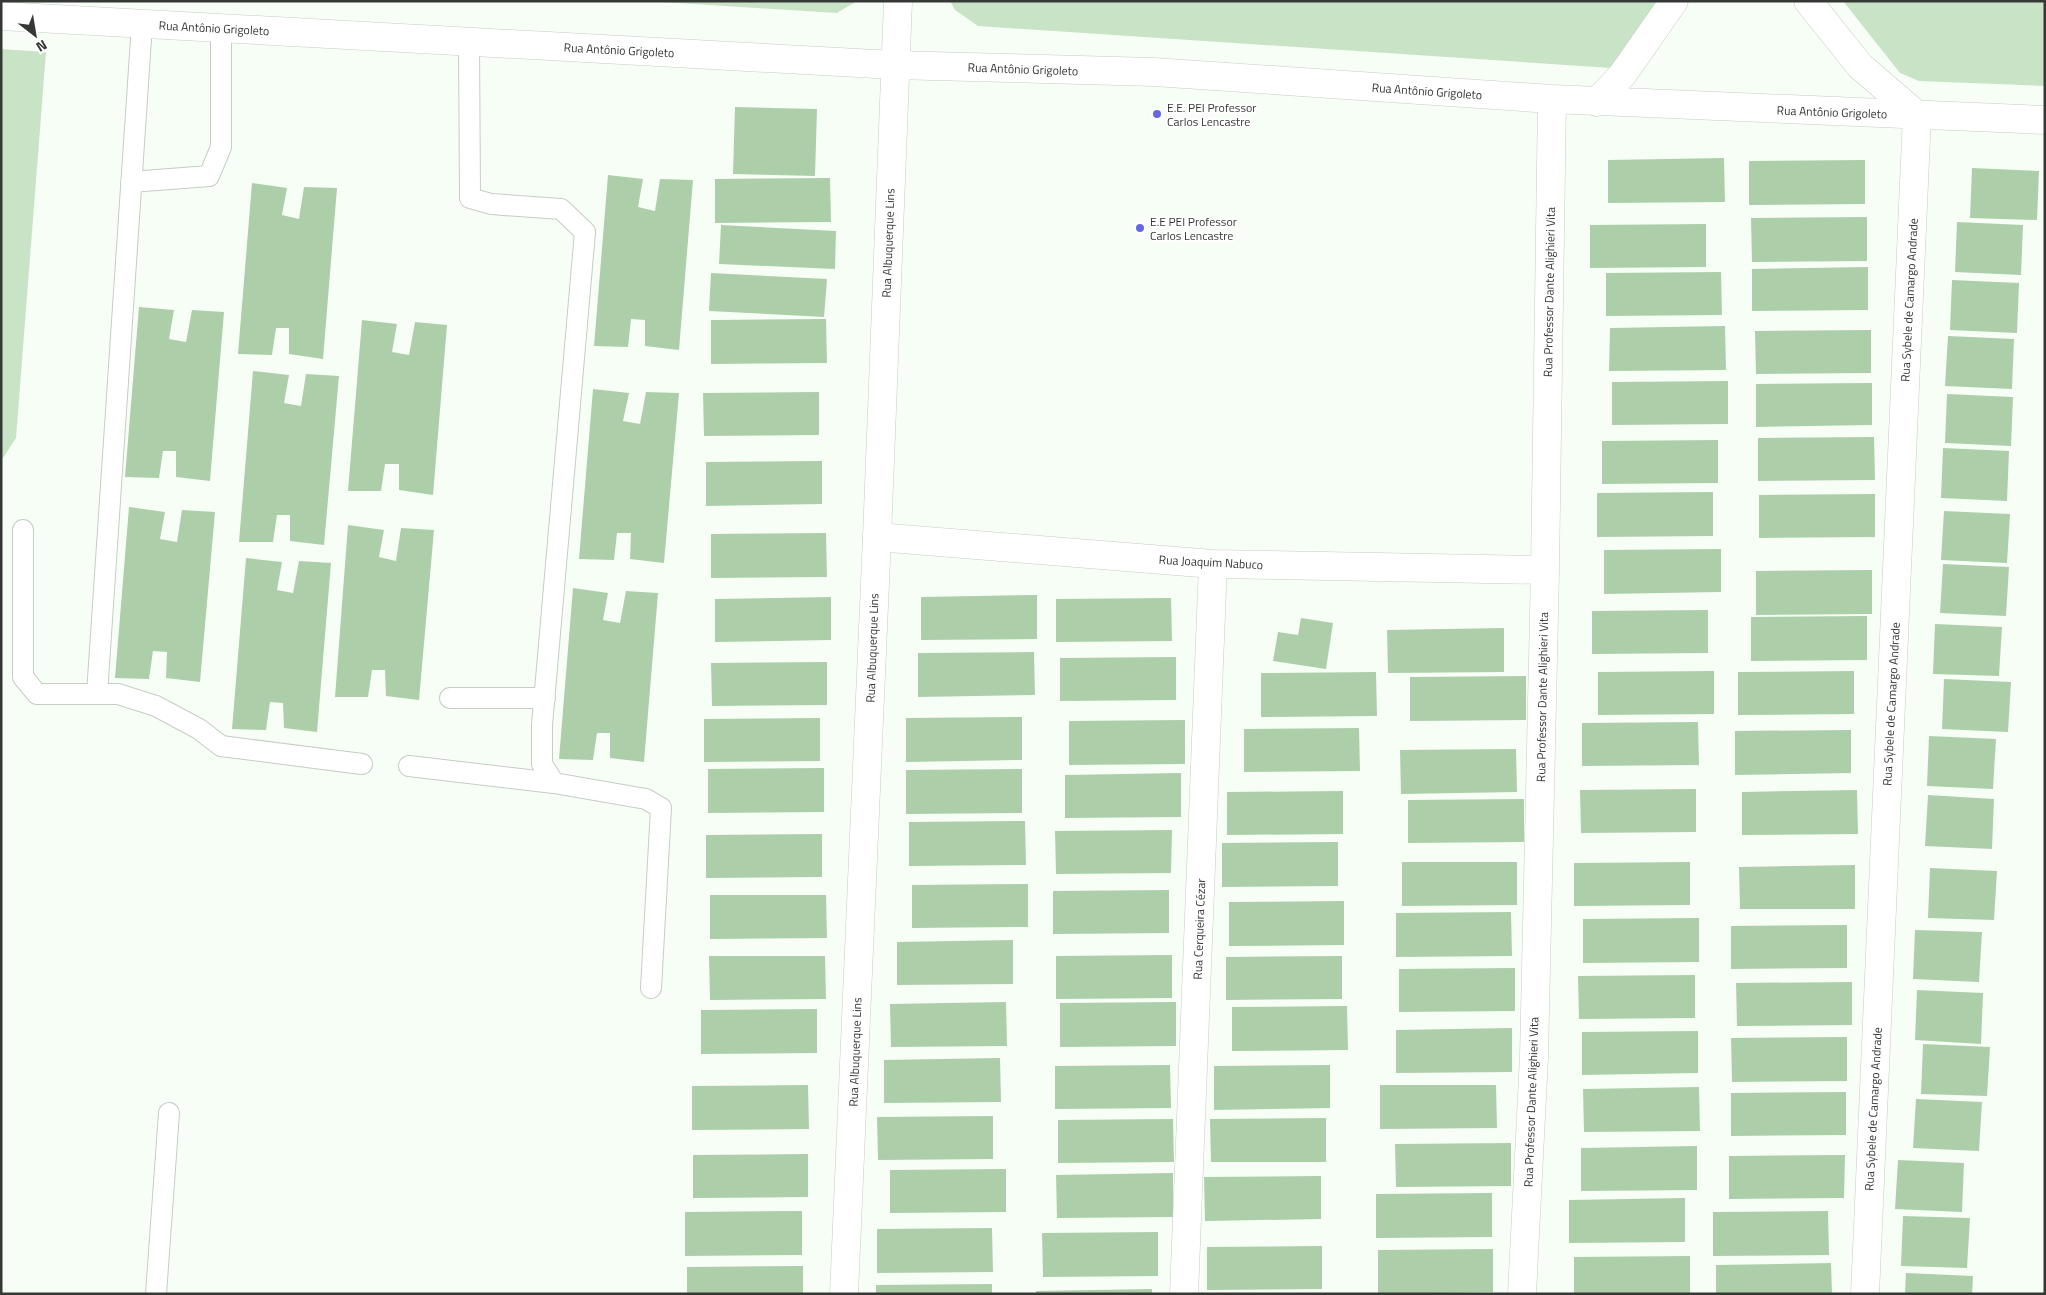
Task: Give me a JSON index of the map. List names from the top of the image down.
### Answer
{
  "streets": {
    "street": [
      "Rua Antônio Grigoleto",
      "Rua Albuquerque Lins",
      "Rua Professor Dante Alighieri Vita",
      "Rua Sybele de Camargo Andrade",
      "Rua Joaquim Nabuco",
      "Rua Cerqueira Cézar"
    ]
  },
  "crossings": [
    ["Rua Antônio Grigoleto", "Rua Albuquerque Lins"],
    ["Rua Antônio Grigoleto", "Rua Professor Dante Alighieri Vita"],
    ["Rua Antônio Grigoleto", "Rua Sybele de Camargo Andrade"],
    ["Rua Albuquerque Lins", "Rua Joaquim Nabuco"],
    ["Rua Professor Dante Alighieri Vita", "Rua Joaquim Nabuco"],
    ["Rua Joaquim Nabuco", "Rua Cerqueira Cézar"]
  ],
  "places": ["E.E. PEI Professor Carlos Lencastre", "E.E PEI Professor Carlos Lencastre"],
  "north": "bottom right"
}
